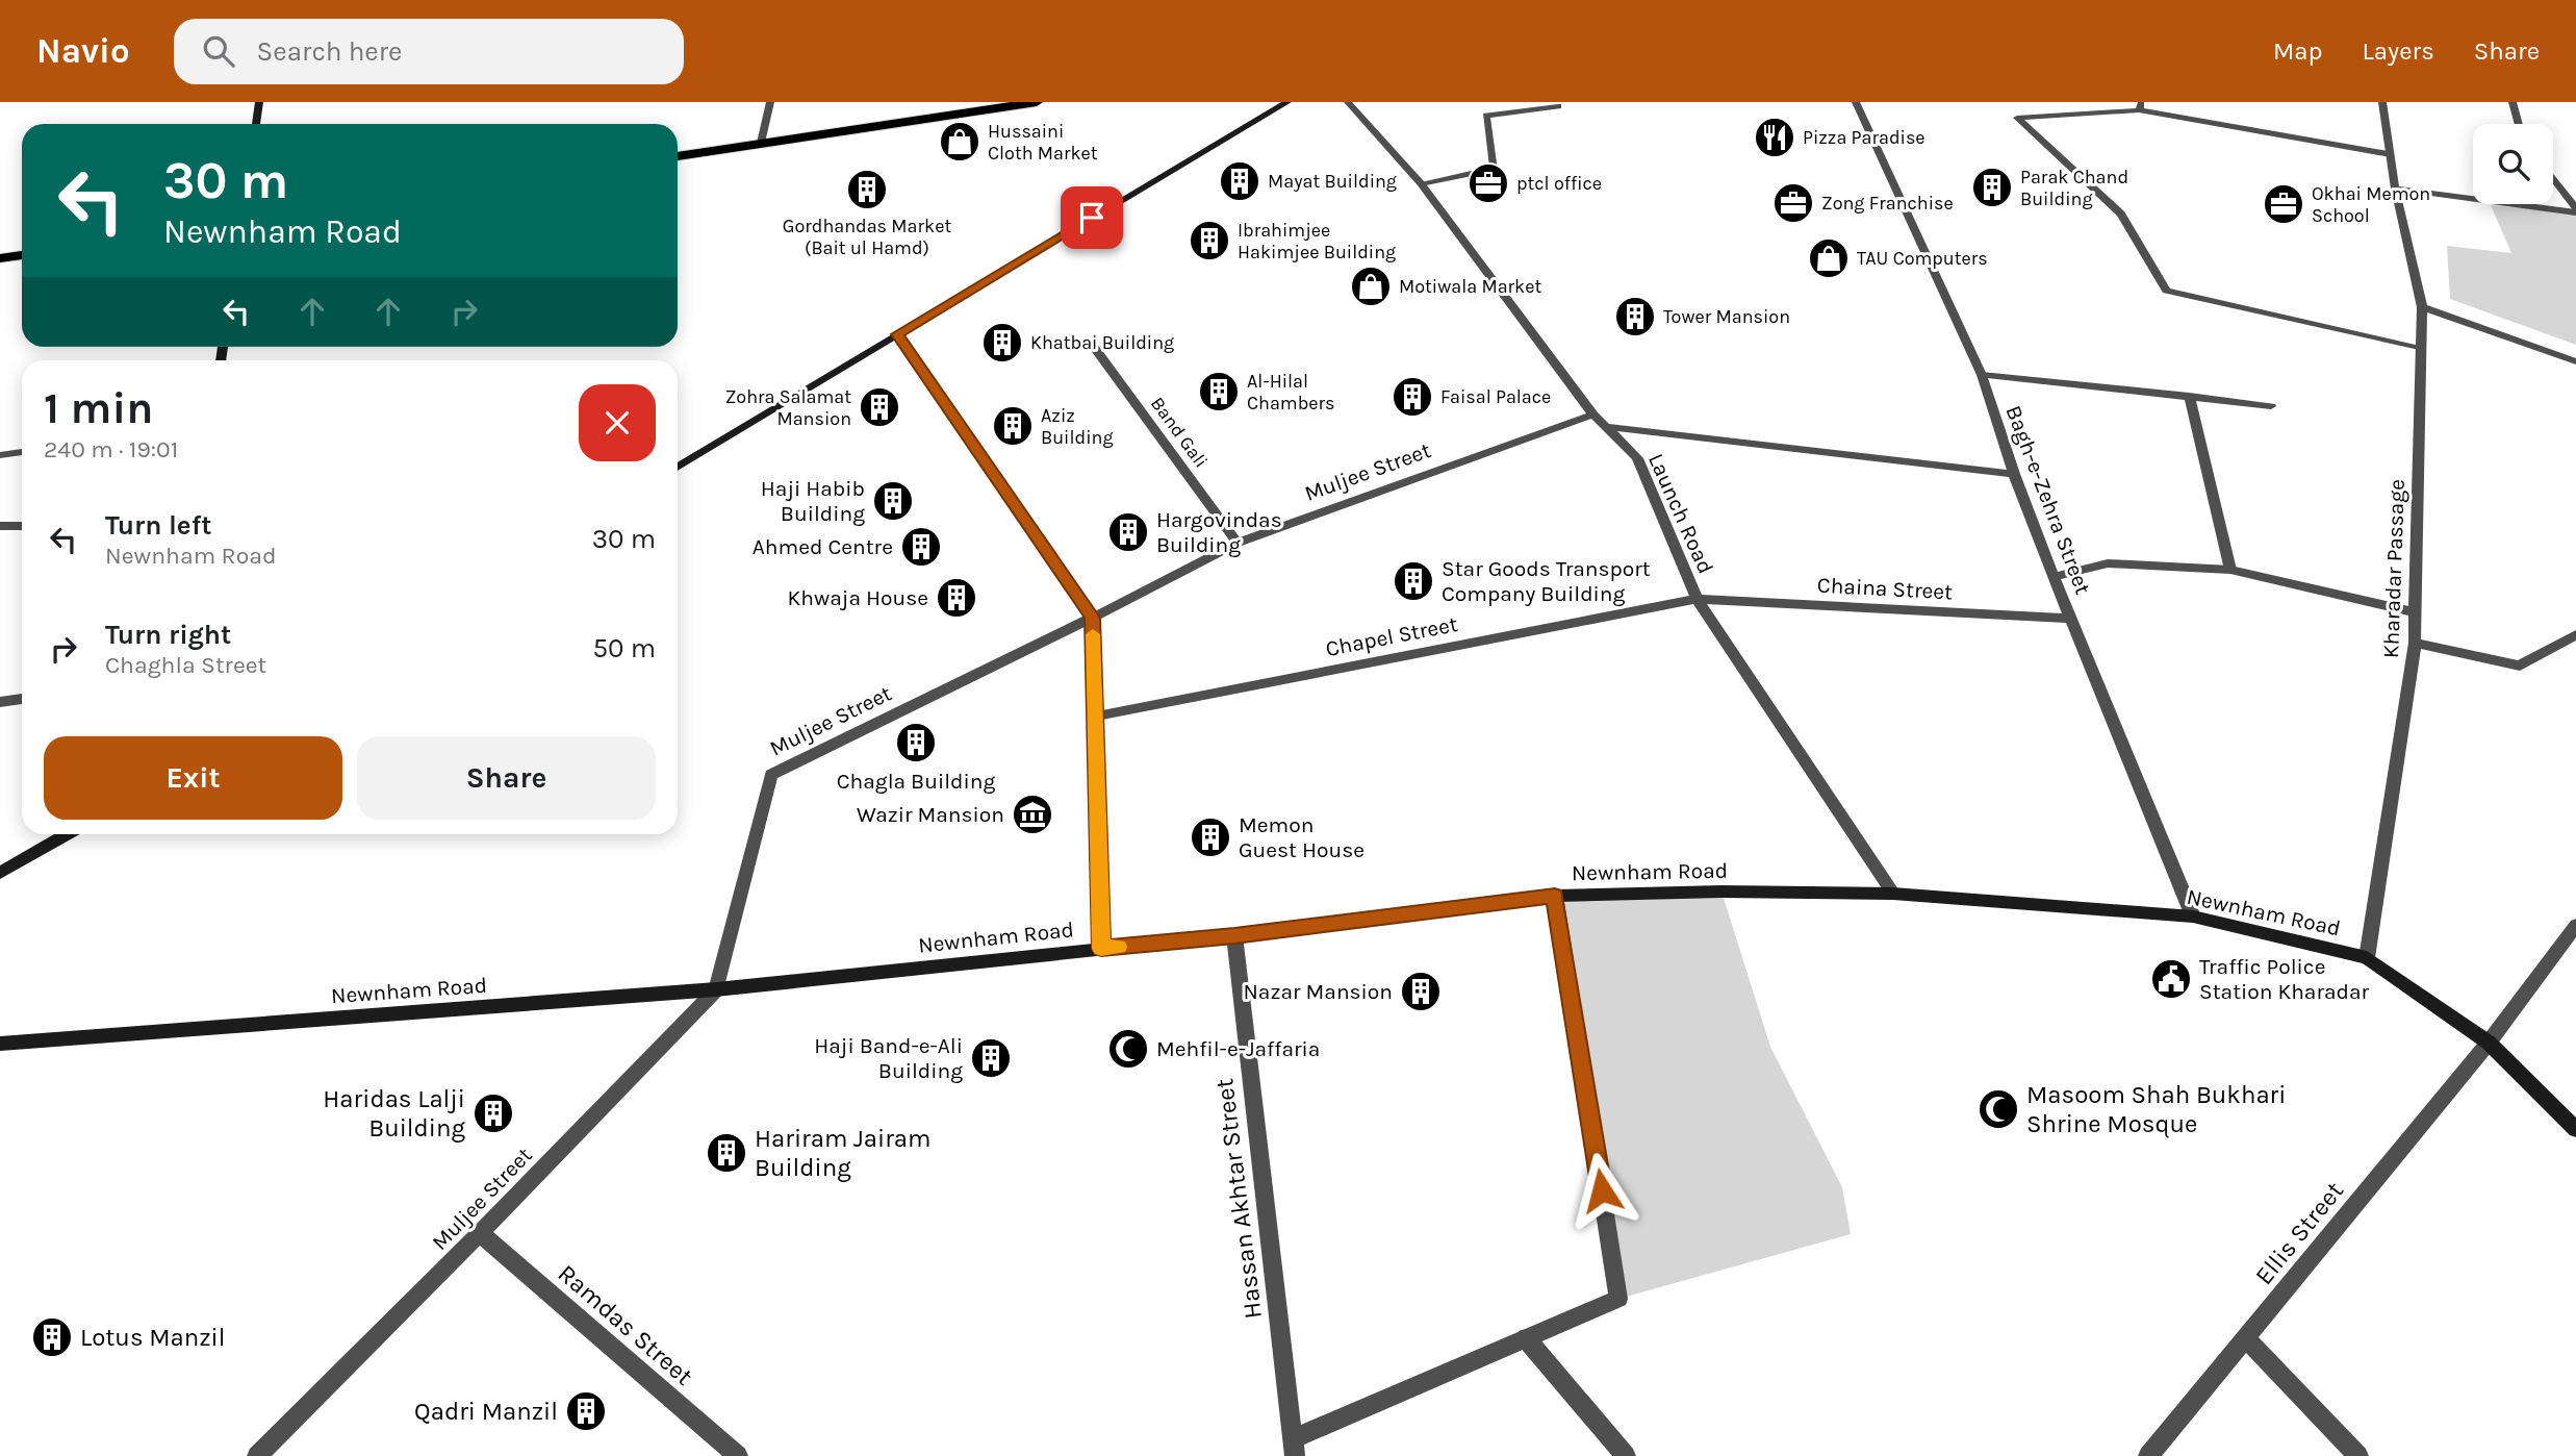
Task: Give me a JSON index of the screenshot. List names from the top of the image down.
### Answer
{
  "streets": {
    "street": [
      "Band Gali",
      "Muljee Street",
      "Bagh-e-Zehra Street",
      "Launch Road",
      "Kharadar Passage",
      "Chaina Street",
      "Chapel Street",
      "Newnham Road",
      "Hassan Akhtar Street",
      "Ellis Street",
      "Ramdas Street"
    ]
  },
  "crossings": [
    ["Band Gali", "Muljee Street"],
    ["Muljee Street", "Launch Road"],
    ["Muljee Street", "Newnham Road"],
    ["Muljee Street", "Ramdas Street"],
    ["Bagh-e-Zehra Street", "Chaina Street"],
    ["Bagh-e-Zehra Street", "Newnham Road"],
    ["Launch Road", "Chaina Street"],
    ["Launch Road", "Chapel Street"],
    ["Launch Road", "Newnham Road"],
    ["Kharadar Passage", "Newnham Road"],
    ["Chaina Street", "Chapel Street"],
    ["Newnham Road", "Hassan Akhtar Street"],
    ["Newnham Road", "Ellis Street"]
  ],
  "places": {
    "restaurant": ["Pizza Paradise"],
    "shop": ["Hussaini Cloth Market", "TAU Computers", "Motiwala Market"],
    "building": [
      "Mayat Building",
      "Parak Chand Building",
      "Gordhandas Market (Bait ul Hamd)",
      "Ibrahimjee Hakimjee Building",
      "Tower Mansion",
      "Khatbai Building",
      "Al-Hilal Chambers",
      "Faisal Palace",
      "Zohra Salamat Mansion",
      "Aziz Building",
      "Haji Habib Building",
      "Hargovindas Building",
      "Ahmed Centre",
      "Star Goods Transport Company Building",
      "Khwaja House",
      "Chagla Building",
      "Memon Guest House",
      "Nazar Mansion",
      "Haji Band-e-Ali Building",
      "Haridas Lalji Building",
      "Hariram Jairam Building",
      "Lotus Manzil",
      "Qadri Manzil"
    ],
    "office": ["ptcl office", "Zong Franchise", "Okhai Memon School"],
    "museum": ["Wazir Mansion"],
    "public building": ["Traffic Police Station Kharadar"],
    "mosque": ["Mehfil-e-Jaffaria", "Masoom Shah Bukhari Shrine Mosque"]
  },
  "page": {
    "header": "Navio",
    "search": "Search here",
    "nav": ["Map", "Layers", "Share"],
    "turn": ["30 m", "Newnham Road"],
    "heading": ["1 min", "240 m · 19:01"],
    "list": [
      {
        "name": "Turn left",
        "note": "Newnham Road",
        "value": "30 m"
      },
      {
        "name": "Turn right",
        "note": "Chaghla Street",
        "value": "50 m"
      }
    ],
    "buttons": ["Exit", "Share"]
  }
}
